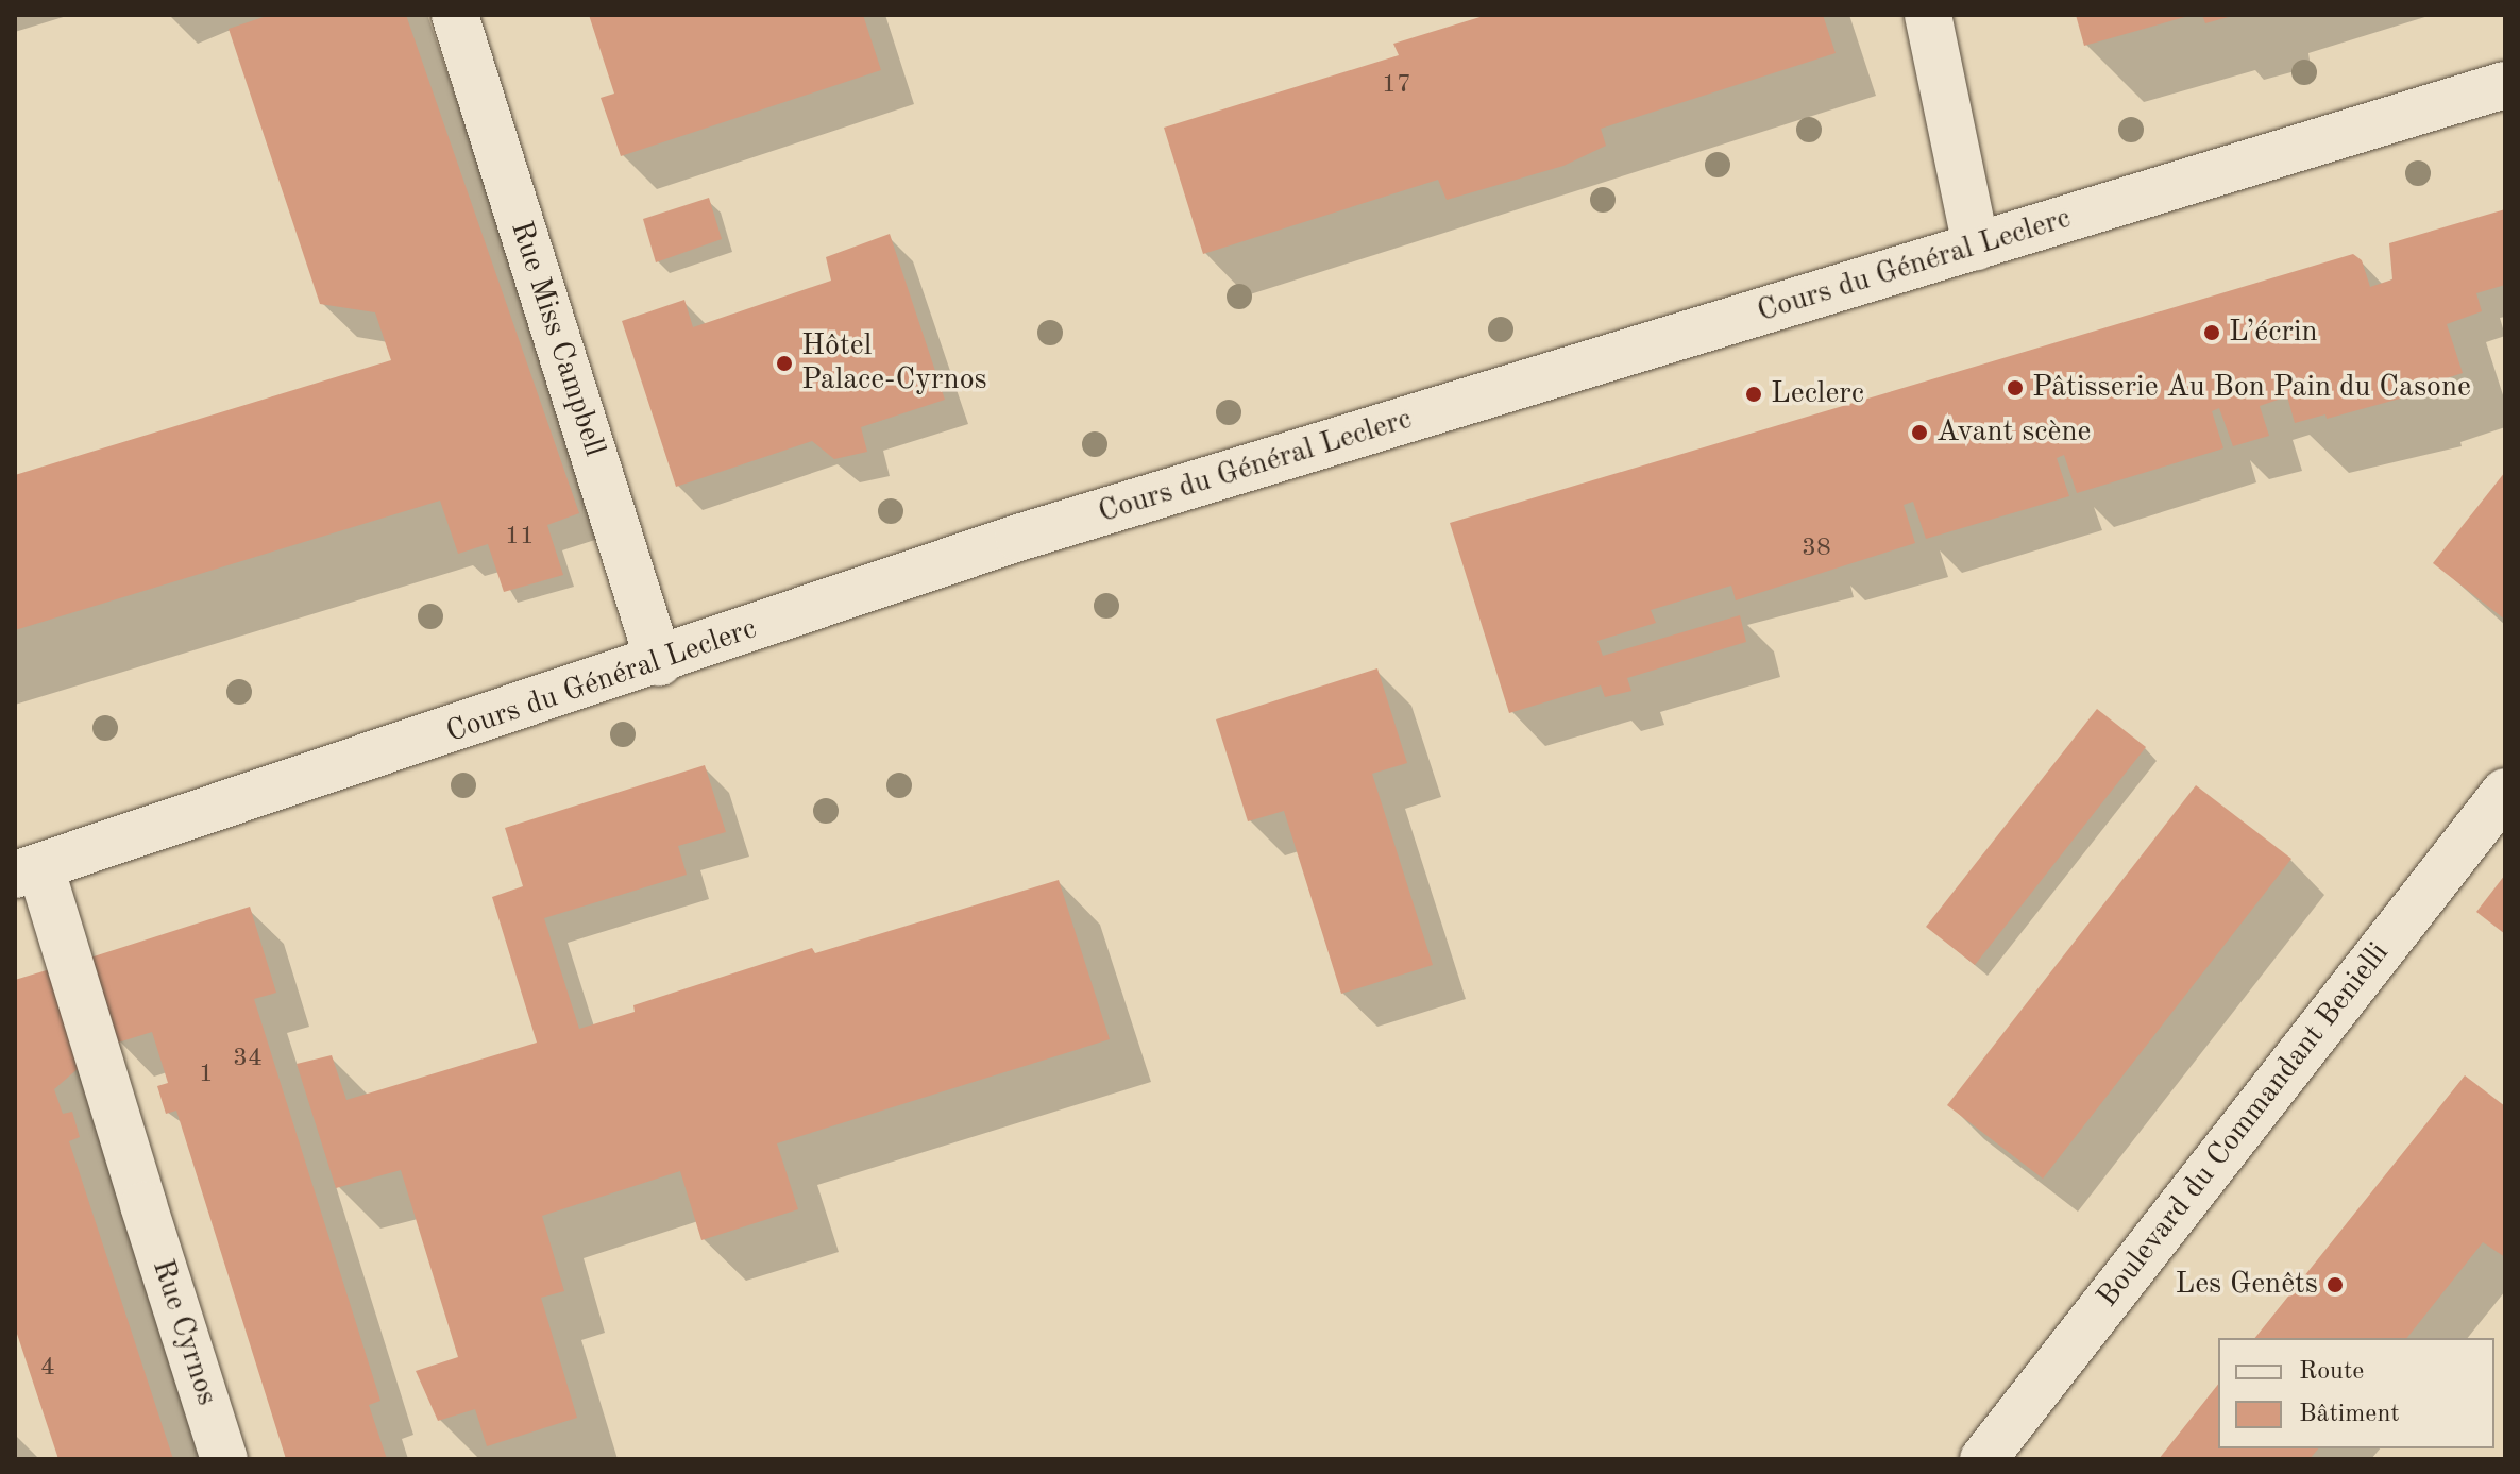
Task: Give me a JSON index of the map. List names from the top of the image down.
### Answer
{
  "streets": {
    "main road": [
      "Cours du Général Leclerc",
      "Rue Miss Campbell",
      "Boulevard du Commandant Benielli",
      "Rue Cyrnos"
    ]
  },
  "crossings": [
    ["Cours du Général Leclerc", "Rue Miss Campbell"],
    ["Cours du Général Leclerc", "Rue Cyrnos"]
  ],
  "places": [
    "L’écrin",
    "Hôtel Palace-Cyrnos",
    "Pâtisserie Au Bon Pain du Casone",
    "Leclerc",
    "Avant scène",
    "Les Genêts"
  ],
  "house_numbers": [
    "17",
    "11",
    "38",
    "34",
    "1",
    "4"
  ],
  "legend": ["Route", "Bâtiment"]
}
